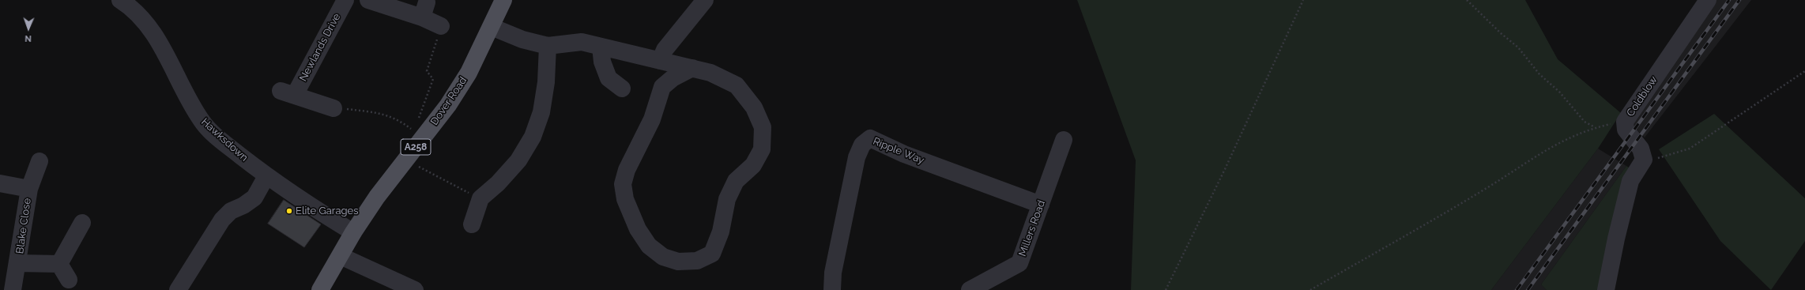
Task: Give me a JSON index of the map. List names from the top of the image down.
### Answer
{
  "streets": {
    "main road": ["Dover Road", "A258"],
    "street": [
      "Newlands Drive",
      "Coldblow",
      "Hawksdown",
      "Ripple Way",
      "Blake Close",
      "Millers Road"
    ]
  },
  "crossings": [
    ["Dover Road", "Hawksdown"],
    ["Ripple Way", "Millers Road"]
  ],
  "places": ["Elite Garages"],
  "north": "bottom"
}
